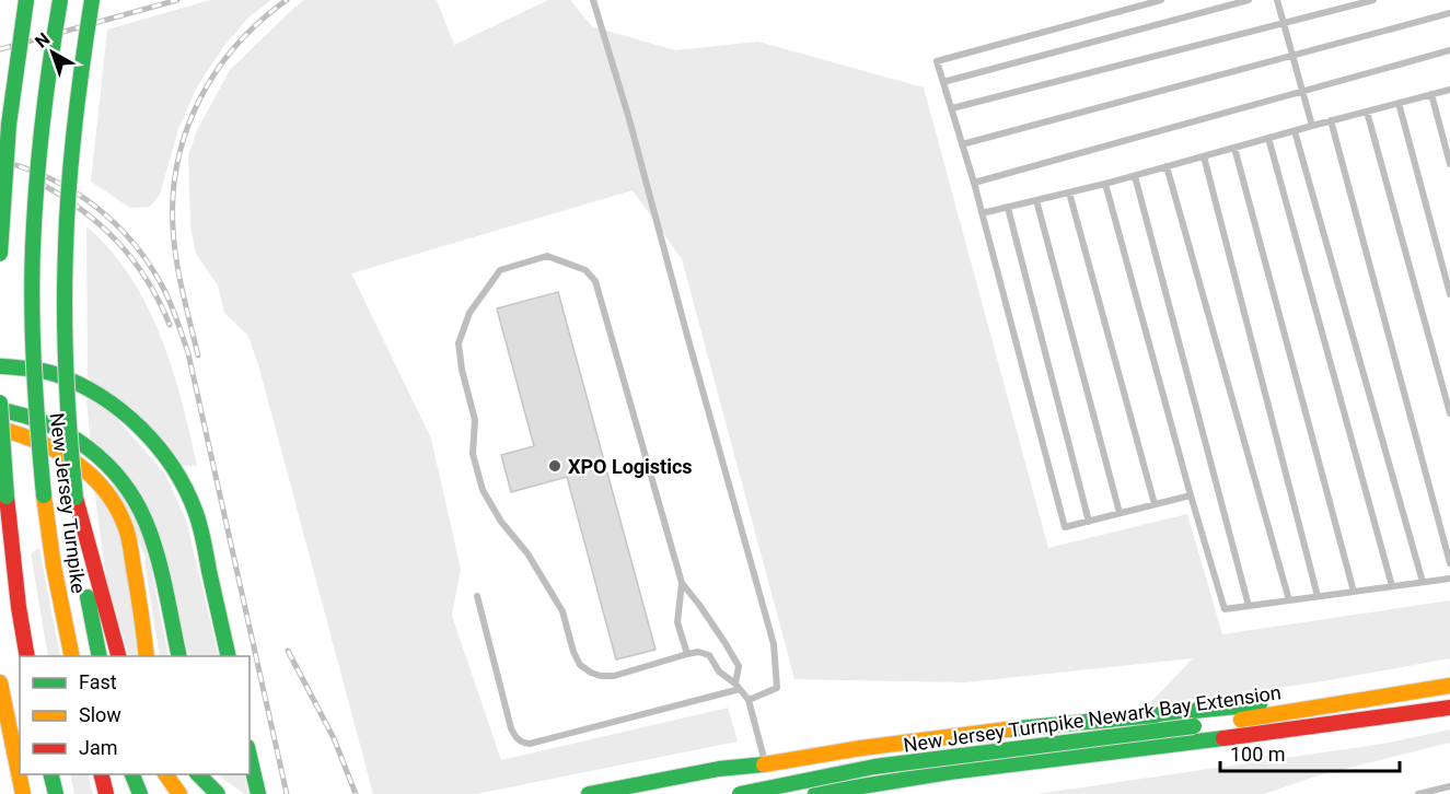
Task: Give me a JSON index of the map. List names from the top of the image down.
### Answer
{
  "streets": {
    "highway": ["New Jersey Turnpike", "New Jersey Turnpike Newark Bay Extension"]
  },
  "places": ["XPO Logistics"],
  "legend": ["Fast", "Slow", "Jam"],
  "scale_bar": "100 m",
  "north": "top left"
}
